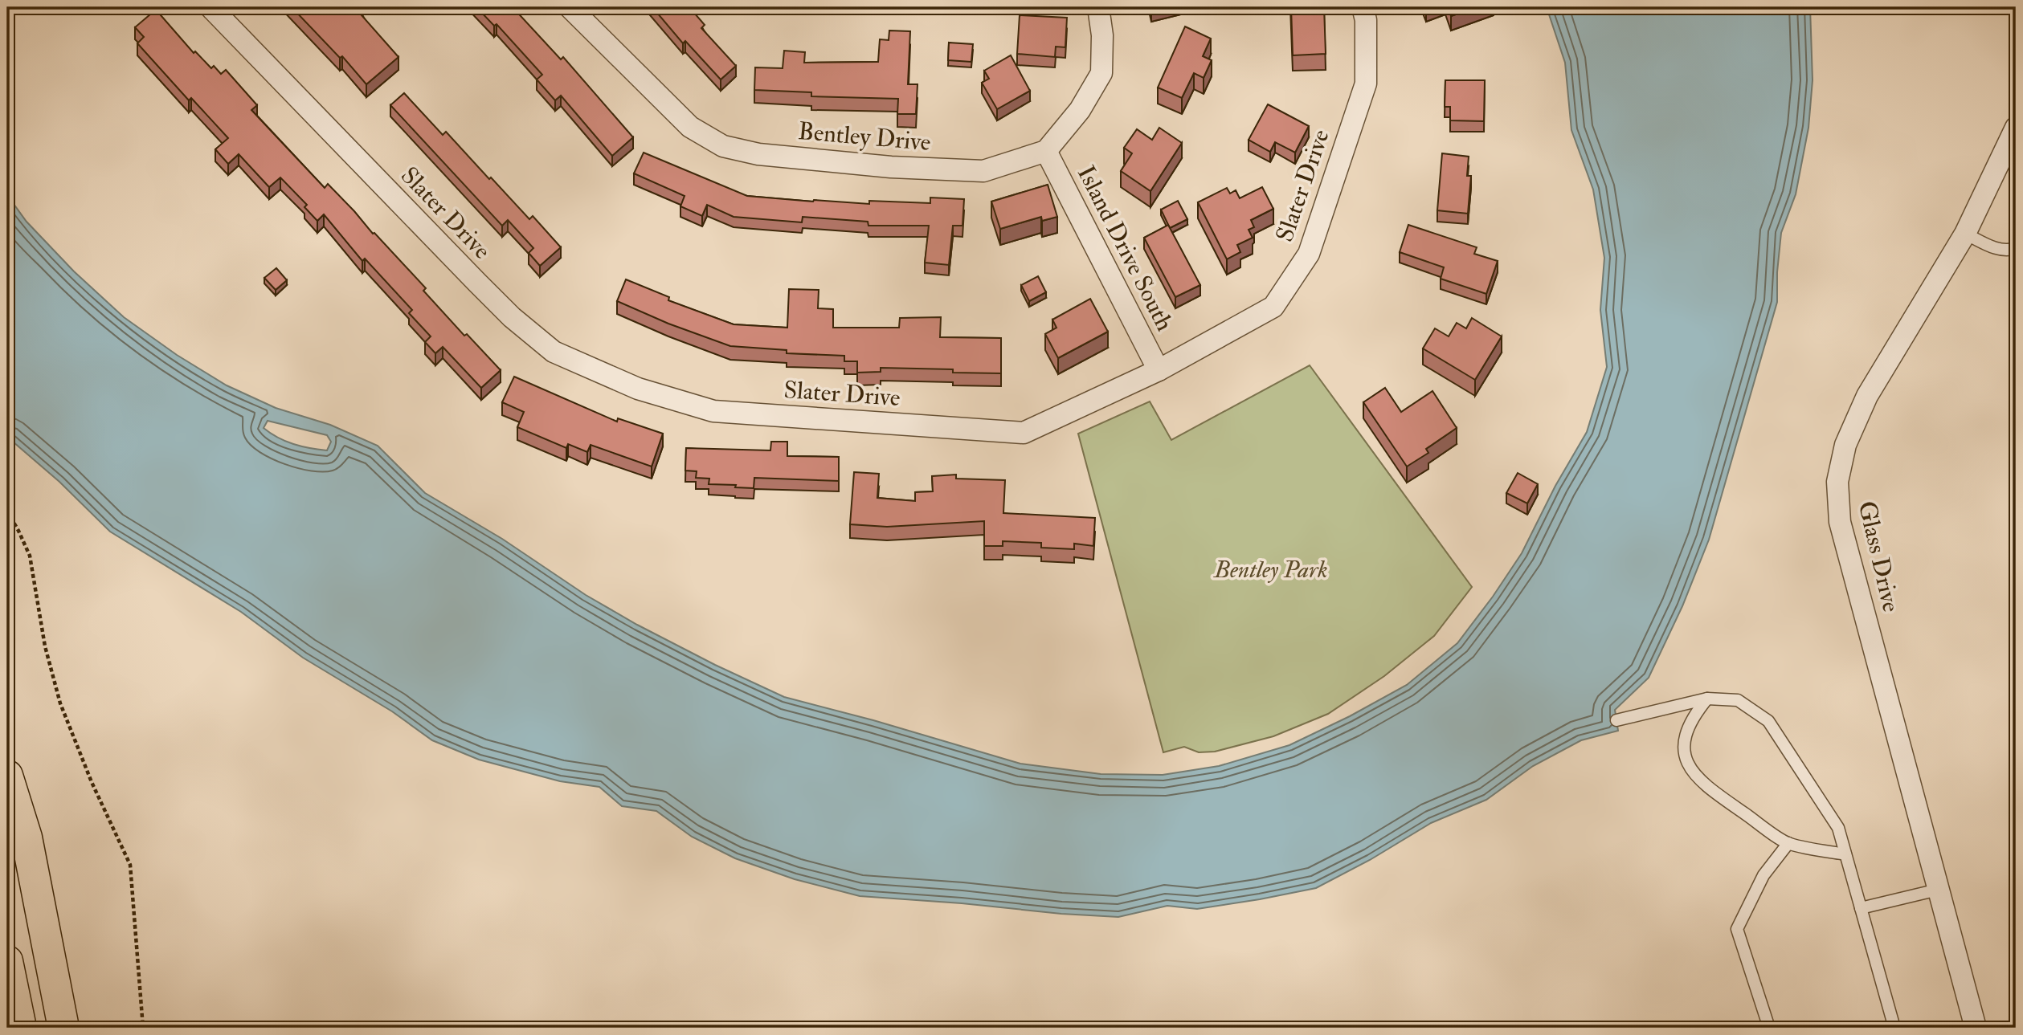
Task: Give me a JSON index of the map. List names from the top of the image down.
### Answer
{
  "streets": {
    "street": [
      "Bentley Drive",
      "Slater Drive",
      "Island Drive South",
      "Glass Drive"
    ]
  },
  "crossings": [
    ["Bentley Drive", "Island Drive South"],
    ["Slater Drive", "Island Drive South"]
  ],
  "parks": ["Bentley Park"]
}
